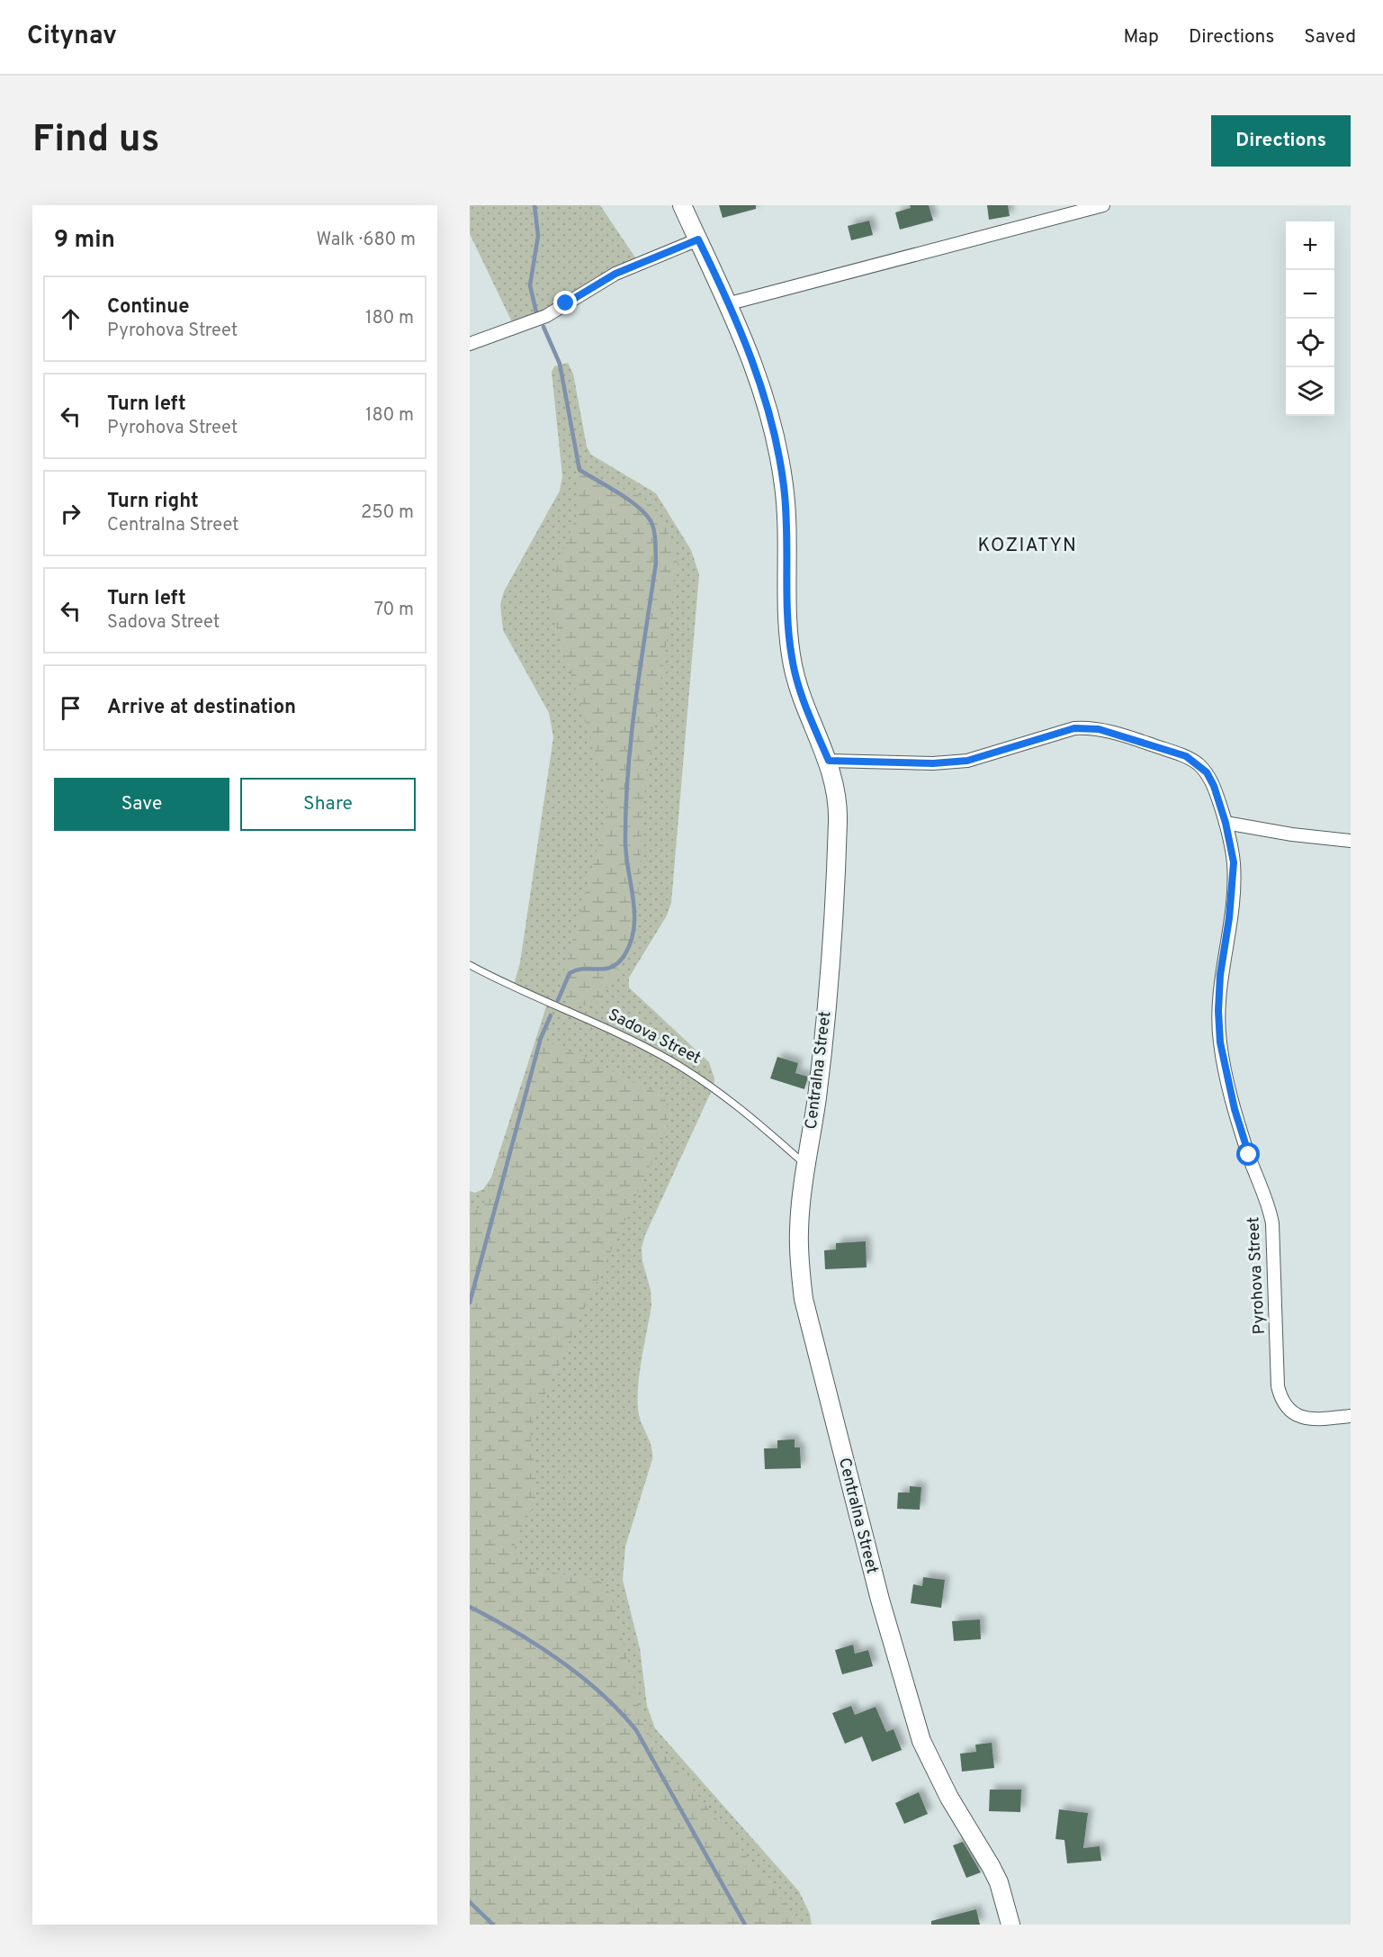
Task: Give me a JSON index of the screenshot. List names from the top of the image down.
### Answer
{
  "streets": {
    "street": ["Centralna Street", "Pyrohova Street"],
    "lane": ["Sadova Street"]
  },
  "crossings": [
    ["Sadova Street", "Centralna Street"],
    ["Centralna Street", "Pyrohova Street"]
  ],
  "districts": ["KOZIATYN"],
  "page": {
    "header": "Citynav",
    "nav": ["Map", "Directions", "Saved"],
    "buttons": [
      "Directions",
      ["Save", "Share"]
    ],
    "title": "Find us",
    "heading": ["9 min", "Walk · 680 m"],
    "map_buttons": ["+", "−"],
    "list": [
      ["Continue", "Pyrohova Street", "180 m"],
      ["Turn left", "Pyrohova Street", "180 m"],
      ["Turn right", "Centralna Street", "250 m"],
      ["Turn left", "Sadova Street", "70 m"],
      "Arrive at destination"
    ]
  }
}
